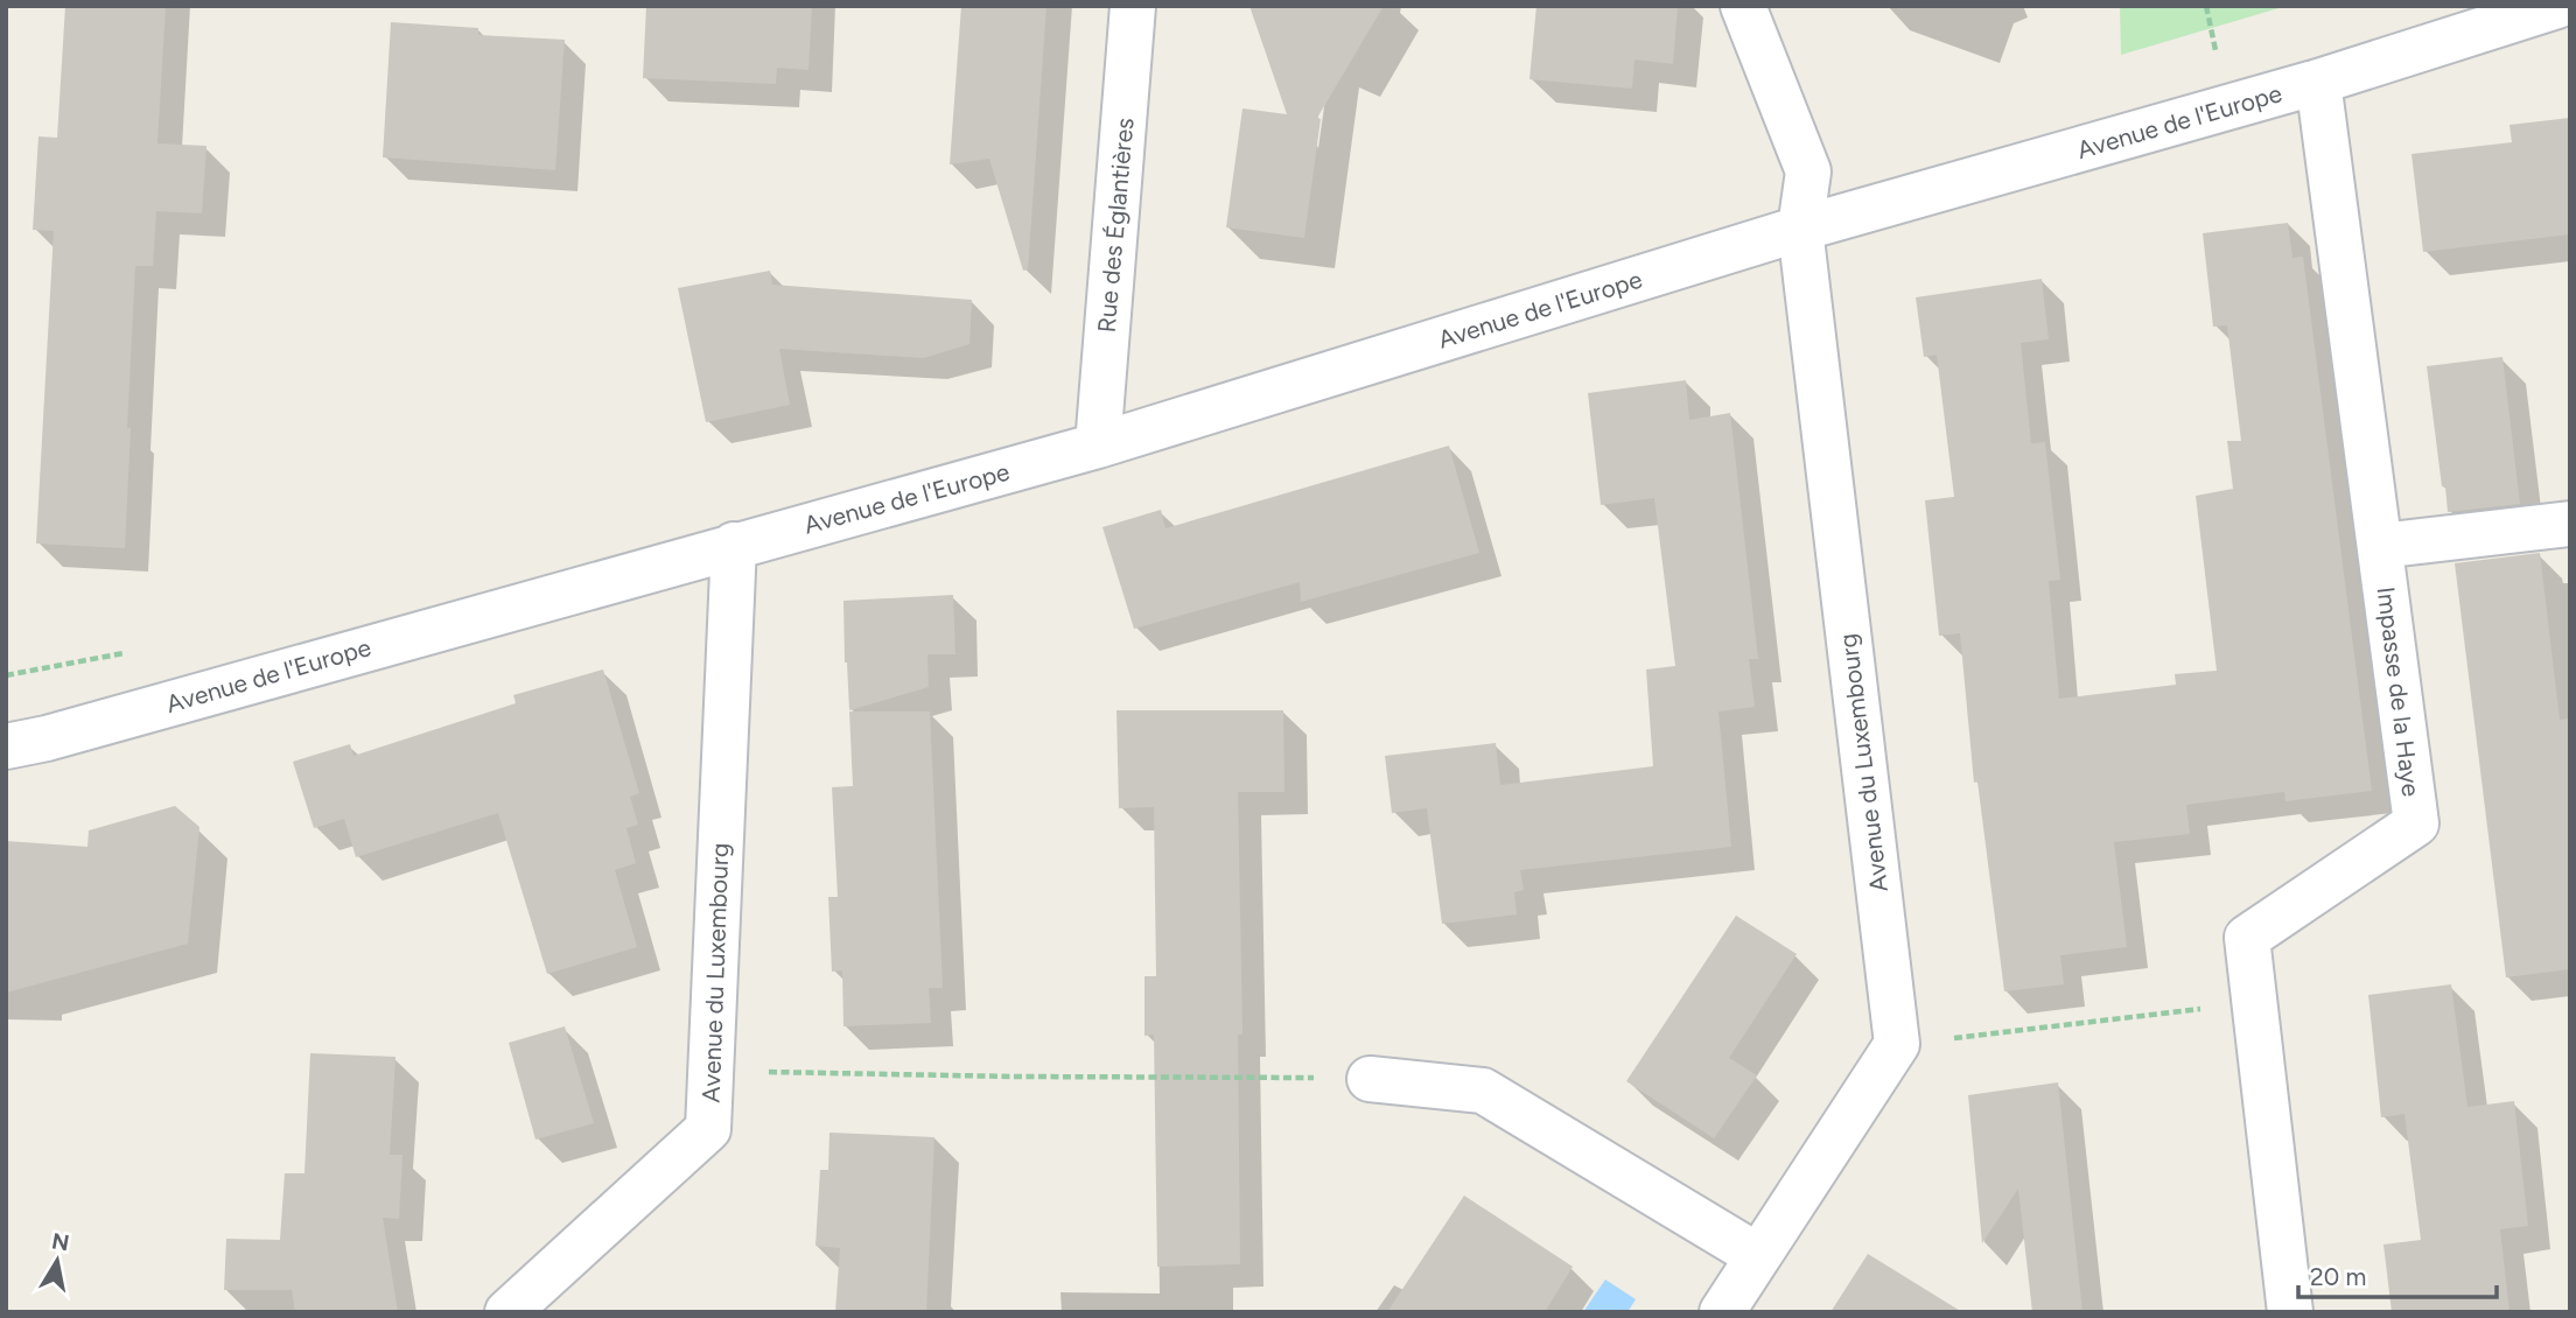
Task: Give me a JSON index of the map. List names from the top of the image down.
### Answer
{
  "streets": {
    "street": [
      "Avenue de l'Europe",
      "Rue des Églantières",
      "Impasse de la Haye",
      "Avenue du Luxembourg"
    ]
  },
  "crossings": [
    ["Avenue de l'Europe", "Rue des Églantières"],
    ["Avenue de l'Europe", "Impasse de la Haye"],
    ["Avenue de l'Europe", "Avenue du Luxembourg"]
  ],
  "scale_bar": "20 m",
  "north": "top"
}
